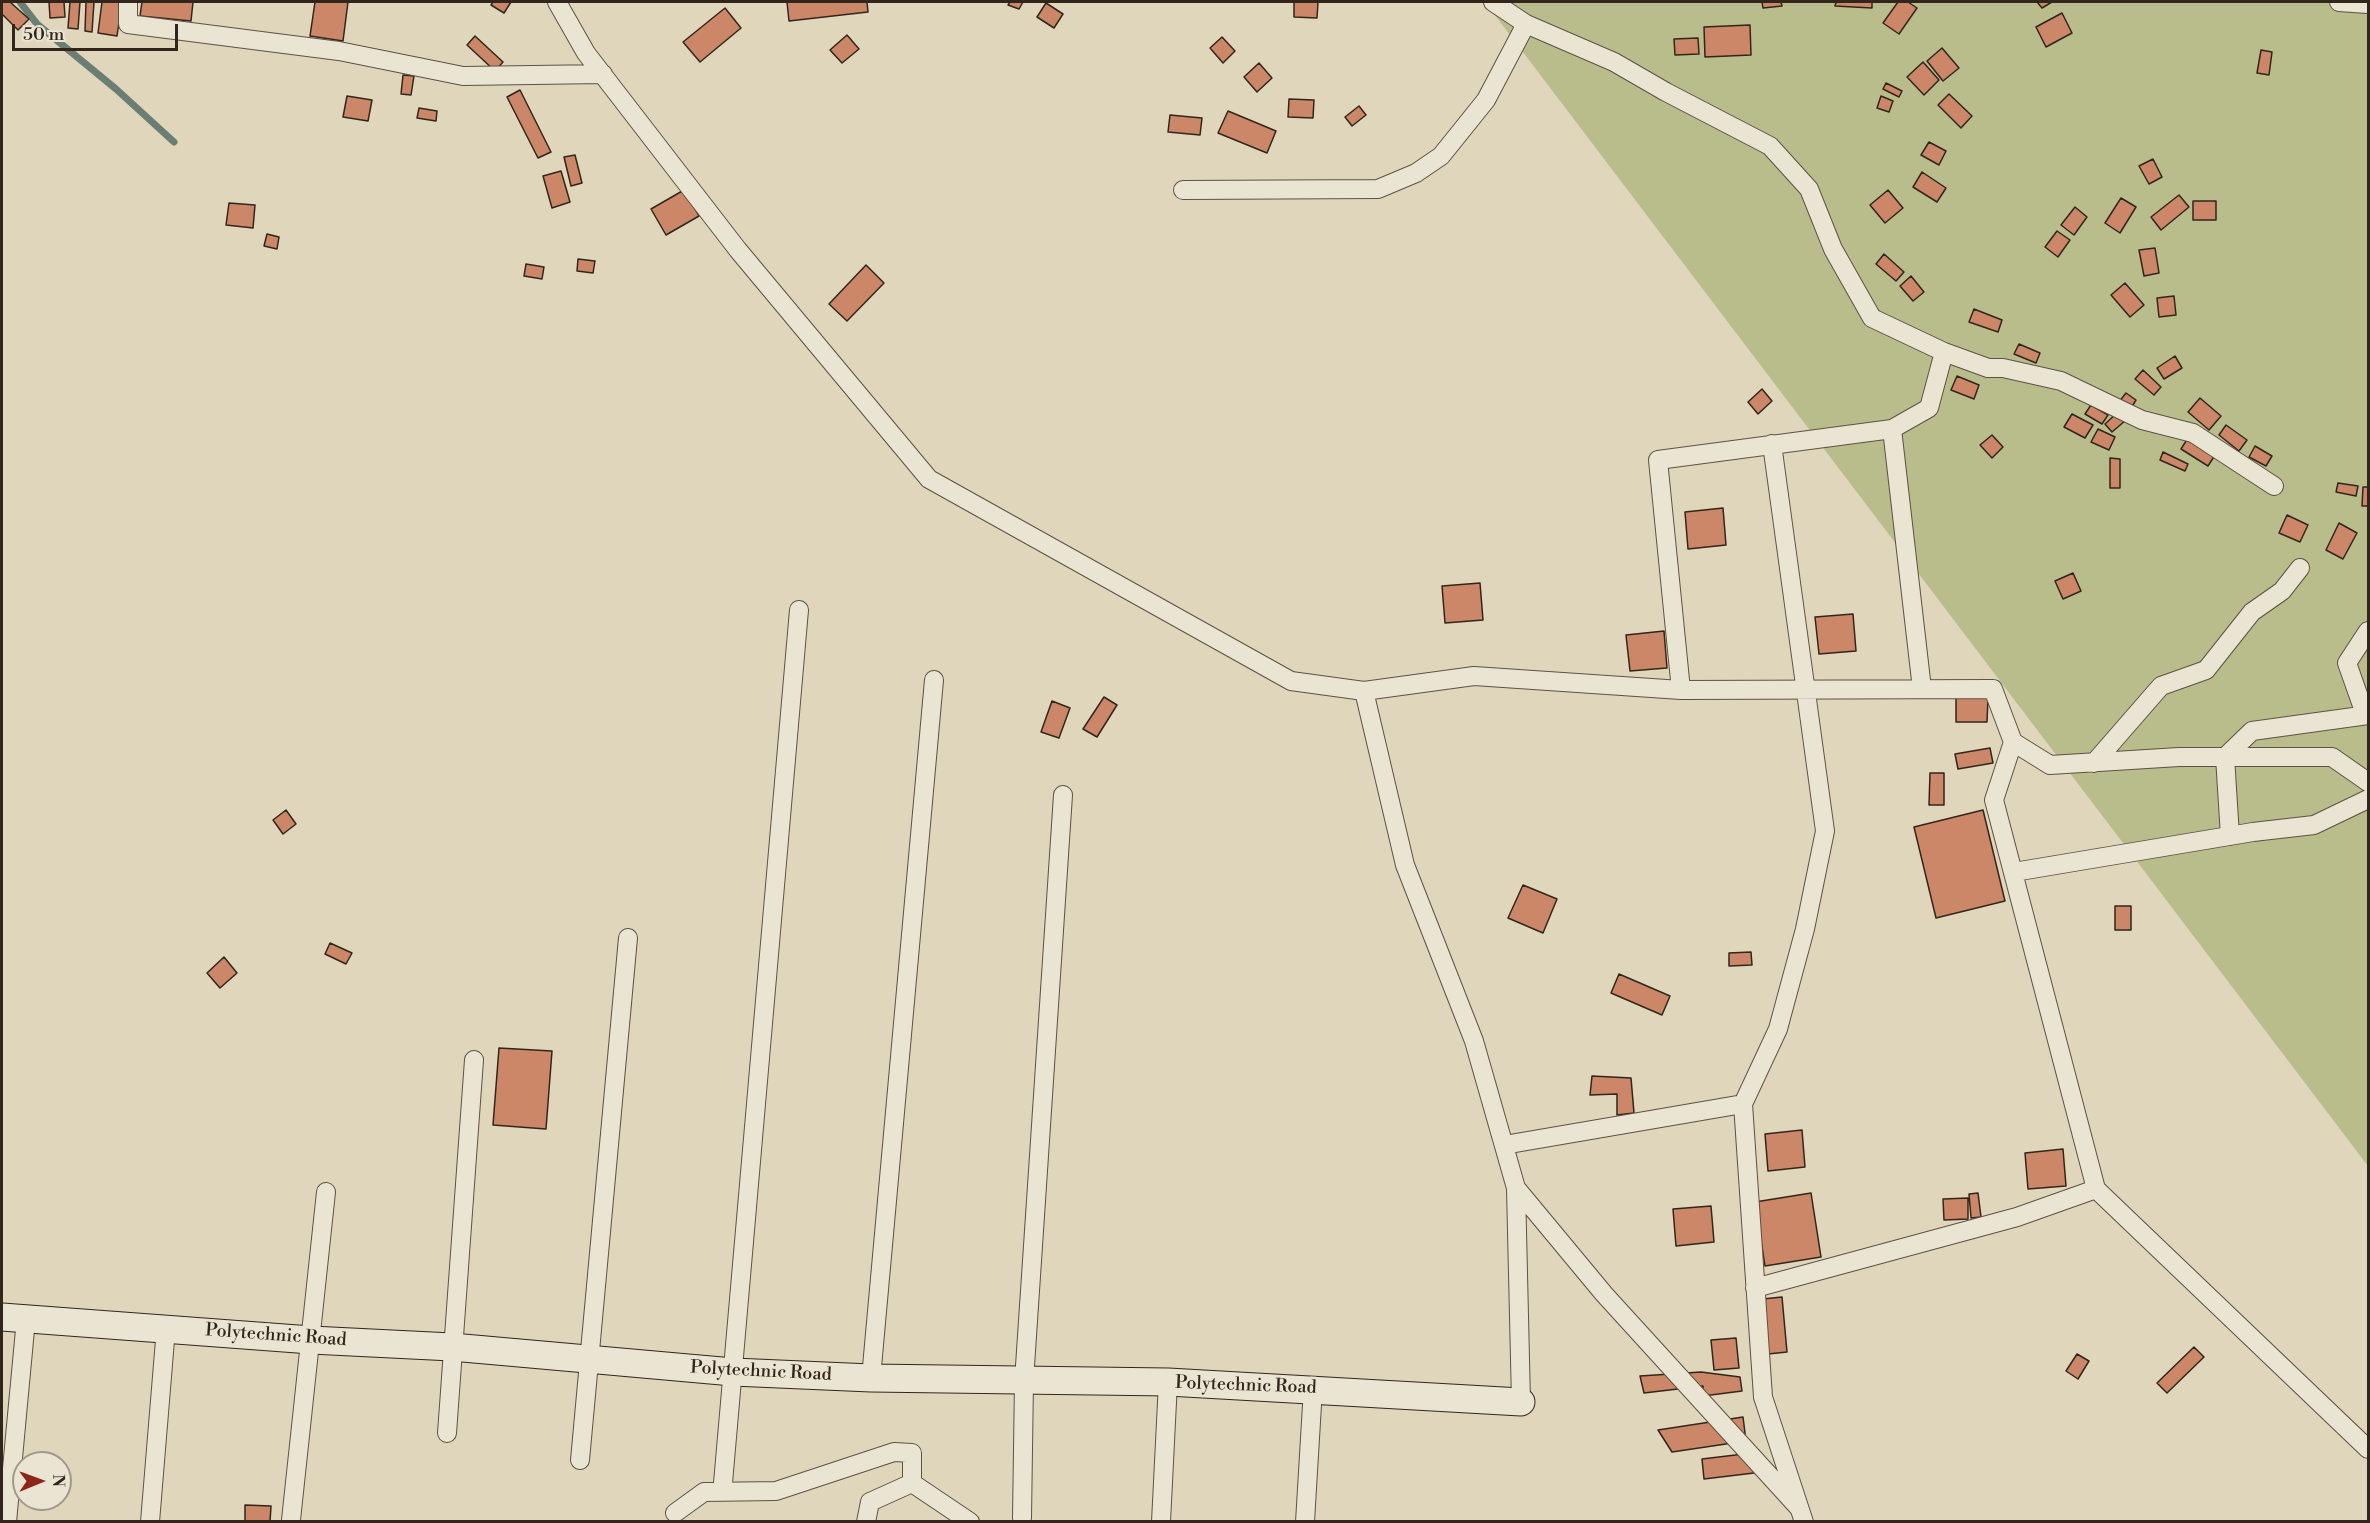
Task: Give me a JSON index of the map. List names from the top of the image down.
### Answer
{
  "streets": {
    "street": ["Polytechnic Road"]
  },
  "scale_bar": "50 m",
  "north": "right"
}
